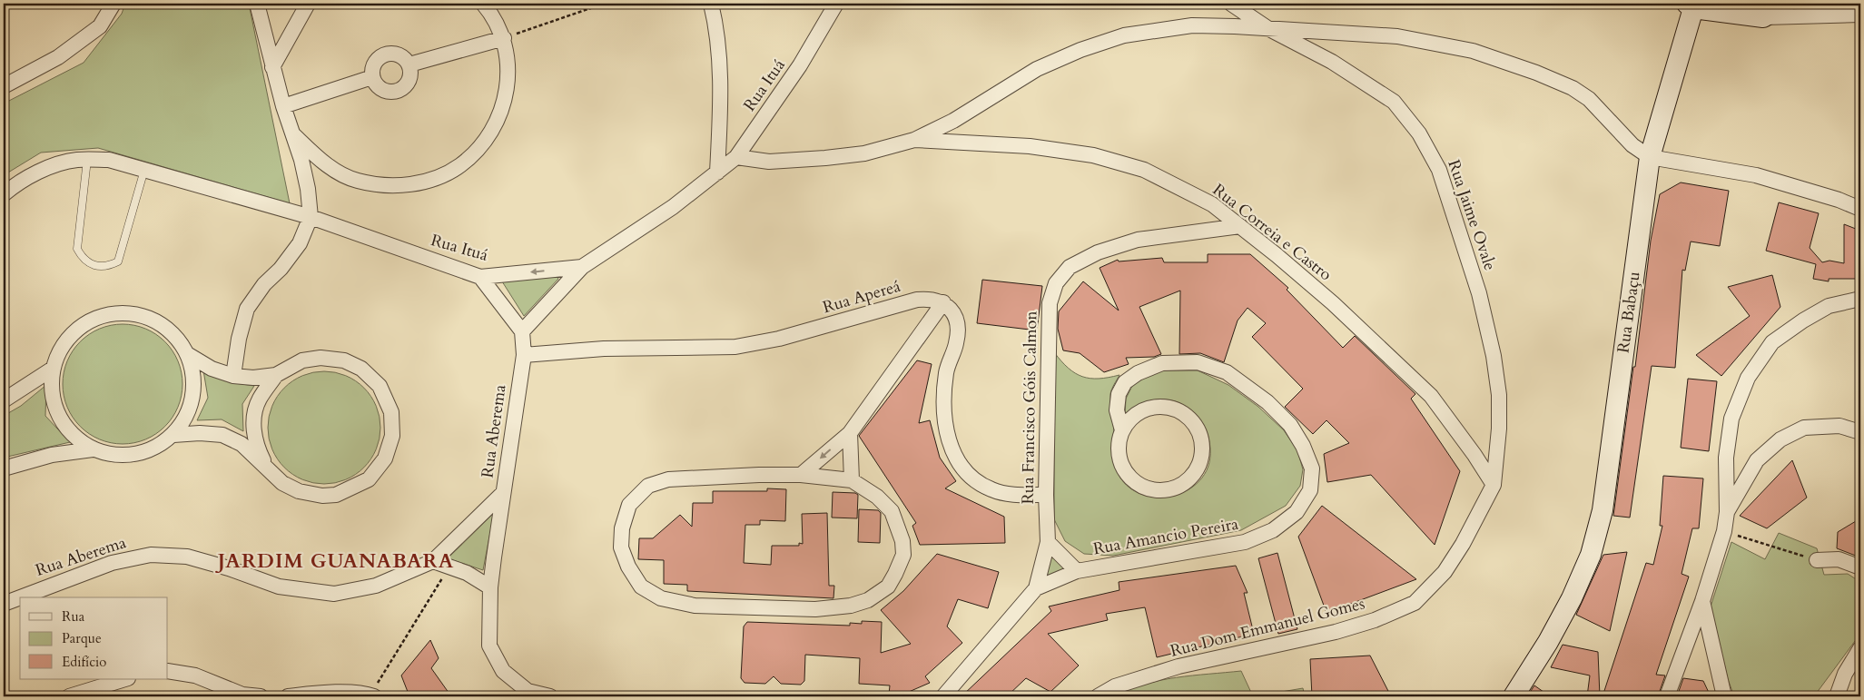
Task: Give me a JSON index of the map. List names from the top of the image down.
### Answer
{
  "streets": {
    "street": [
      "Rua Ituá",
      "Rua Jaime Ovale",
      "Rua Correia e Castro",
      "Rua Apereá",
      "Rua Babaçu",
      "Rua Francisco Góis Calmon",
      "Rua Aberema",
      "Rua Amancio Pereira",
      "Rua Dom Emmanuel Gomes"
    ]
  },
  "crossings": [
    ["Rua Ituá", "Rua Correia e Castro"],
    ["Rua Jaime Ovale", "Rua Correia e Castro"],
    ["Rua Jaime Ovale", "Rua Dom Emmanuel Gomes"],
    ["Rua Correia e Castro", "Rua Francisco Góis Calmon"],
    ["Rua Correia e Castro", "Rua Dom Emmanuel Gomes"],
    ["Rua Apereá", "Rua Aberema"],
    ["Rua Francisco Góis Calmon", "Rua Amancio Pereira"]
  ],
  "districts": ["JARDIM GUANABARA"],
  "legend": ["Rua", "Parque", "Edifício"]
}
